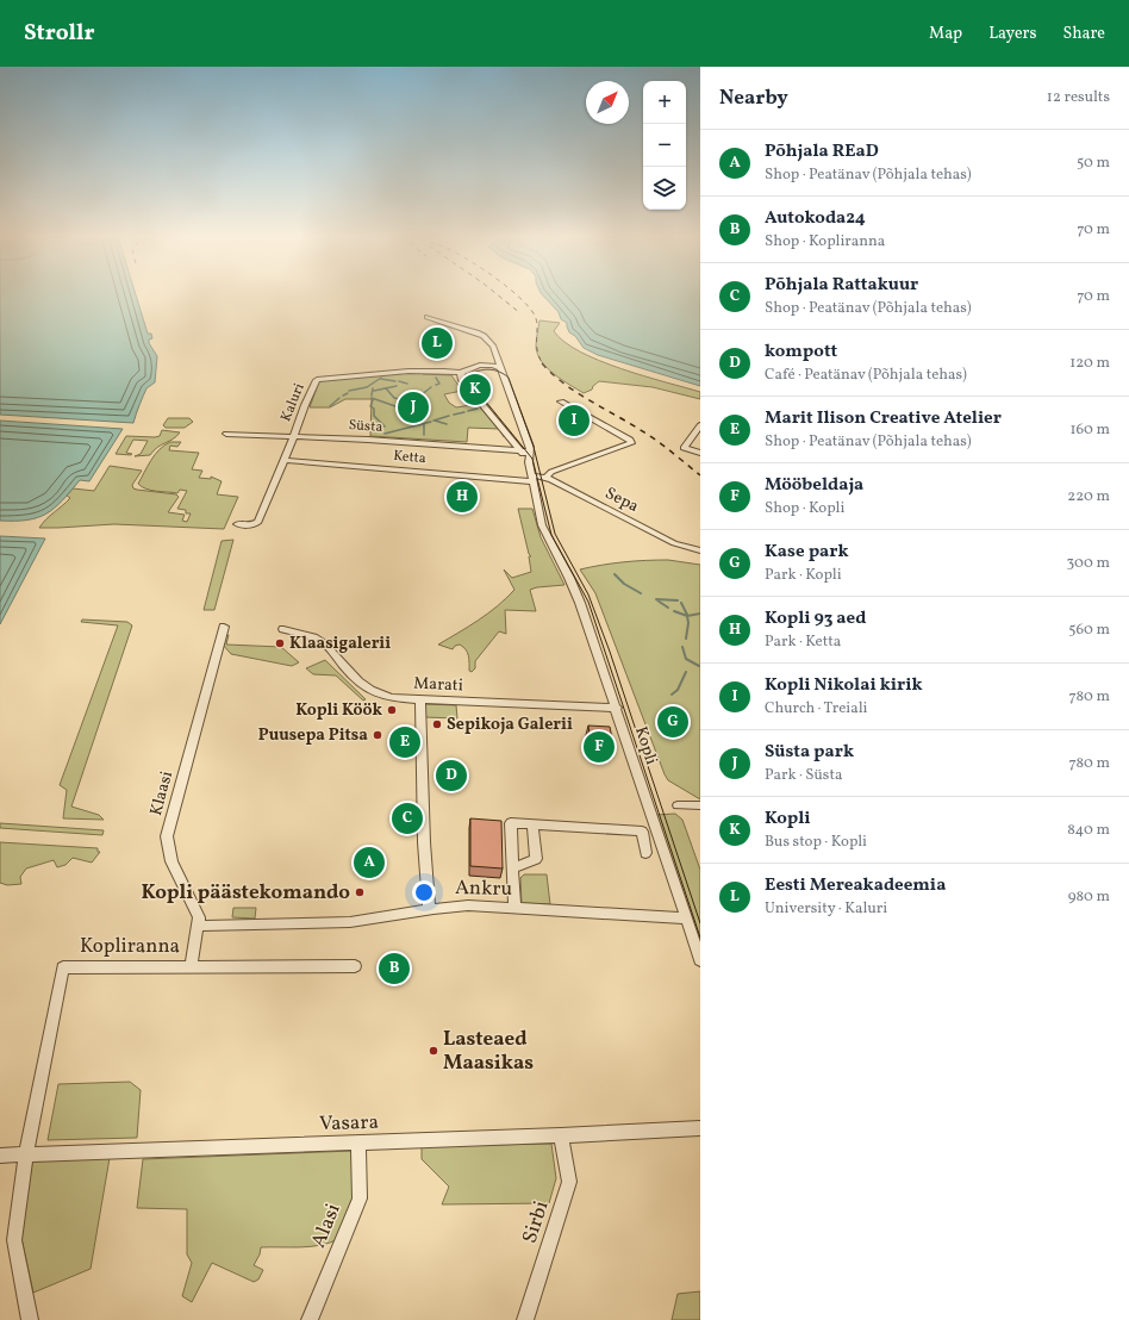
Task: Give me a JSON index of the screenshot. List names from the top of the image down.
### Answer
{
  "streets": {
    "street": [
      "Kaluri",
      "Süsta",
      "Ketta",
      "Sepa",
      "Marati",
      "Kopli",
      "Klaasi",
      "Ankru",
      "Kopliranna",
      "Vasara",
      "Sirbi",
      "Alasi"
    ]
  },
  "crossings": [
    ["Kaluri", "Süsta"],
    ["Kaluri", "Ketta"],
    ["Kaluri", "Kopli"],
    ["Süsta", "Kopli"],
    ["Ketta", "Sepa"],
    ["Ketta", "Kopli"],
    ["Sepa", "Kopli"],
    ["Marati", "Kopli"],
    ["Kopli", "Ankru"],
    ["Klaasi", "Ankru"],
    ["Klaasi", "Kopliranna"],
    ["Kopliranna", "Vasara"],
    ["Vasara", "Sirbi"],
    ["Vasara", "Alasi"]
  ],
  "places": [
    "Klaasigalerii",
    "Kopli Köök",
    "Sepikoja Galerii",
    "Puusepa Pitsa",
    "Kopli päästekomando",
    "Lasteaed Maasikas"
  ],
  "north": "top right",
  "page": {
    "header": "Strollr",
    "nav": ["Map", "Layers", "Share"],
    "heading": ["Nearby", "12 results"],
    "map_buttons": ["+", "−"],
    "list": [
      {
        "mark": "A",
        "name": "Põhjala REaD",
        "note": "Shop · Peatänav (Põhjala tehas)",
        "value": "50 m"
      },
      {
        "mark": "B",
        "name": "Autokoda24",
        "note": "Shop · Kopliranna",
        "value": "70 m"
      },
      {
        "mark": "C",
        "name": "Põhjala Rattakuur",
        "note": "Shop · Peatänav (Põhjala tehas)",
        "value": "70 m"
      },
      {
        "mark": "D",
        "name": "kompott",
        "note": "Café · Peatänav (Põhjala tehas)",
        "value": "120 m"
      },
      {
        "mark": "E",
        "name": "Marit Ilison Creative Atelier",
        "note": "Shop · Peatänav (Põhjala tehas)",
        "value": "160 m"
      },
      {
        "mark": "F",
        "name": "Mööbeldaja",
        "note": "Shop · Kopli",
        "value": "220 m"
      },
      {
        "mark": "G",
        "name": "Kase park",
        "note": "Park · Kopli",
        "value": "300 m"
      },
      {
        "mark": "H",
        "name": "Kopli 93 aed",
        "note": "Park · Ketta",
        "value": "560 m"
      },
      {
        "mark": "I",
        "name": "Kopli Nikolai kirik",
        "note": "Church · Treiali",
        "value": "780 m"
      },
      {
        "mark": "J",
        "name": "Süsta park",
        "note": "Park · Süsta",
        "value": "780 m"
      },
      {
        "mark": "K",
        "name": "Kopli",
        "note": "Bus stop · Kopli",
        "value": "840 m"
      },
      {
        "mark": "L",
        "name": "Eesti Mereakadeemia",
        "note": "University · Kaluri",
        "value": "980 m"
      }
    ],
    "pins": [
      "L",
      "K",
      "J",
      "I",
      "H",
      "G",
      "E",
      "F",
      "D",
      "C",
      "A",
      "B"
    ]
  }
}
